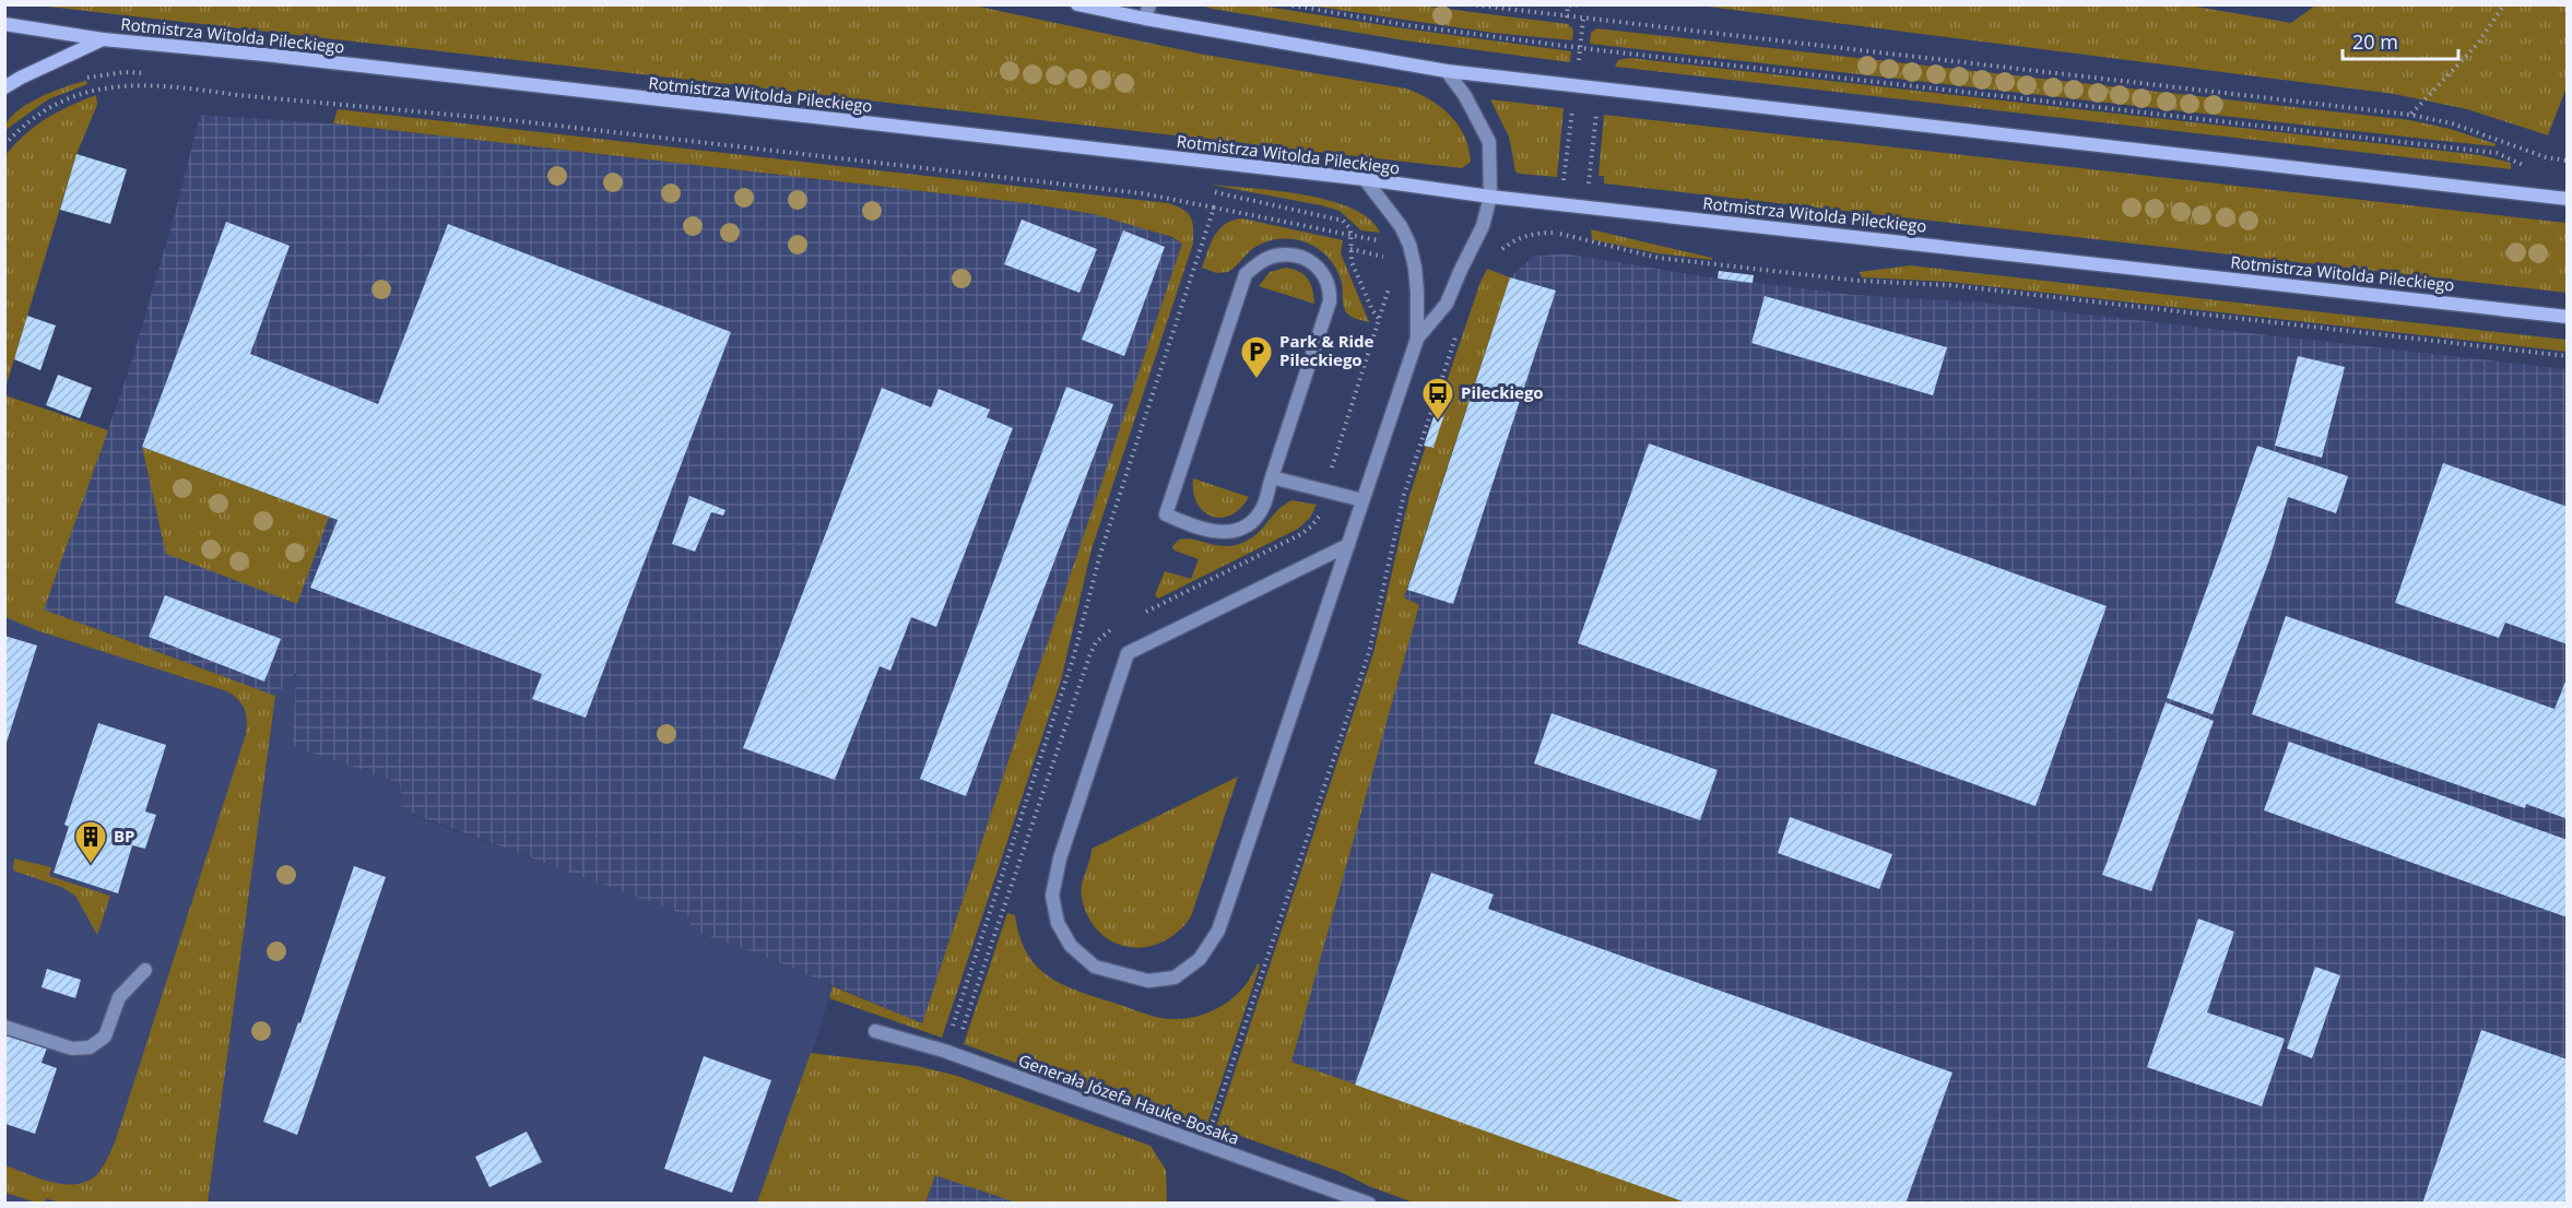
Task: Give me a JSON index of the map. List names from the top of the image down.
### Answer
{
  "streets": {
    "main road": ["Rotmistrza Witolda Pileckiego"],
    "street": ["Generała Józefa Hauke-Bosaka"]
  },
  "places": {
    "parking": ["Park & Ride Pileckiego"],
    "bus stop": ["Pileckiego"],
    "building": ["BP"]
  },
  "scale_bar": "20 m"
}
